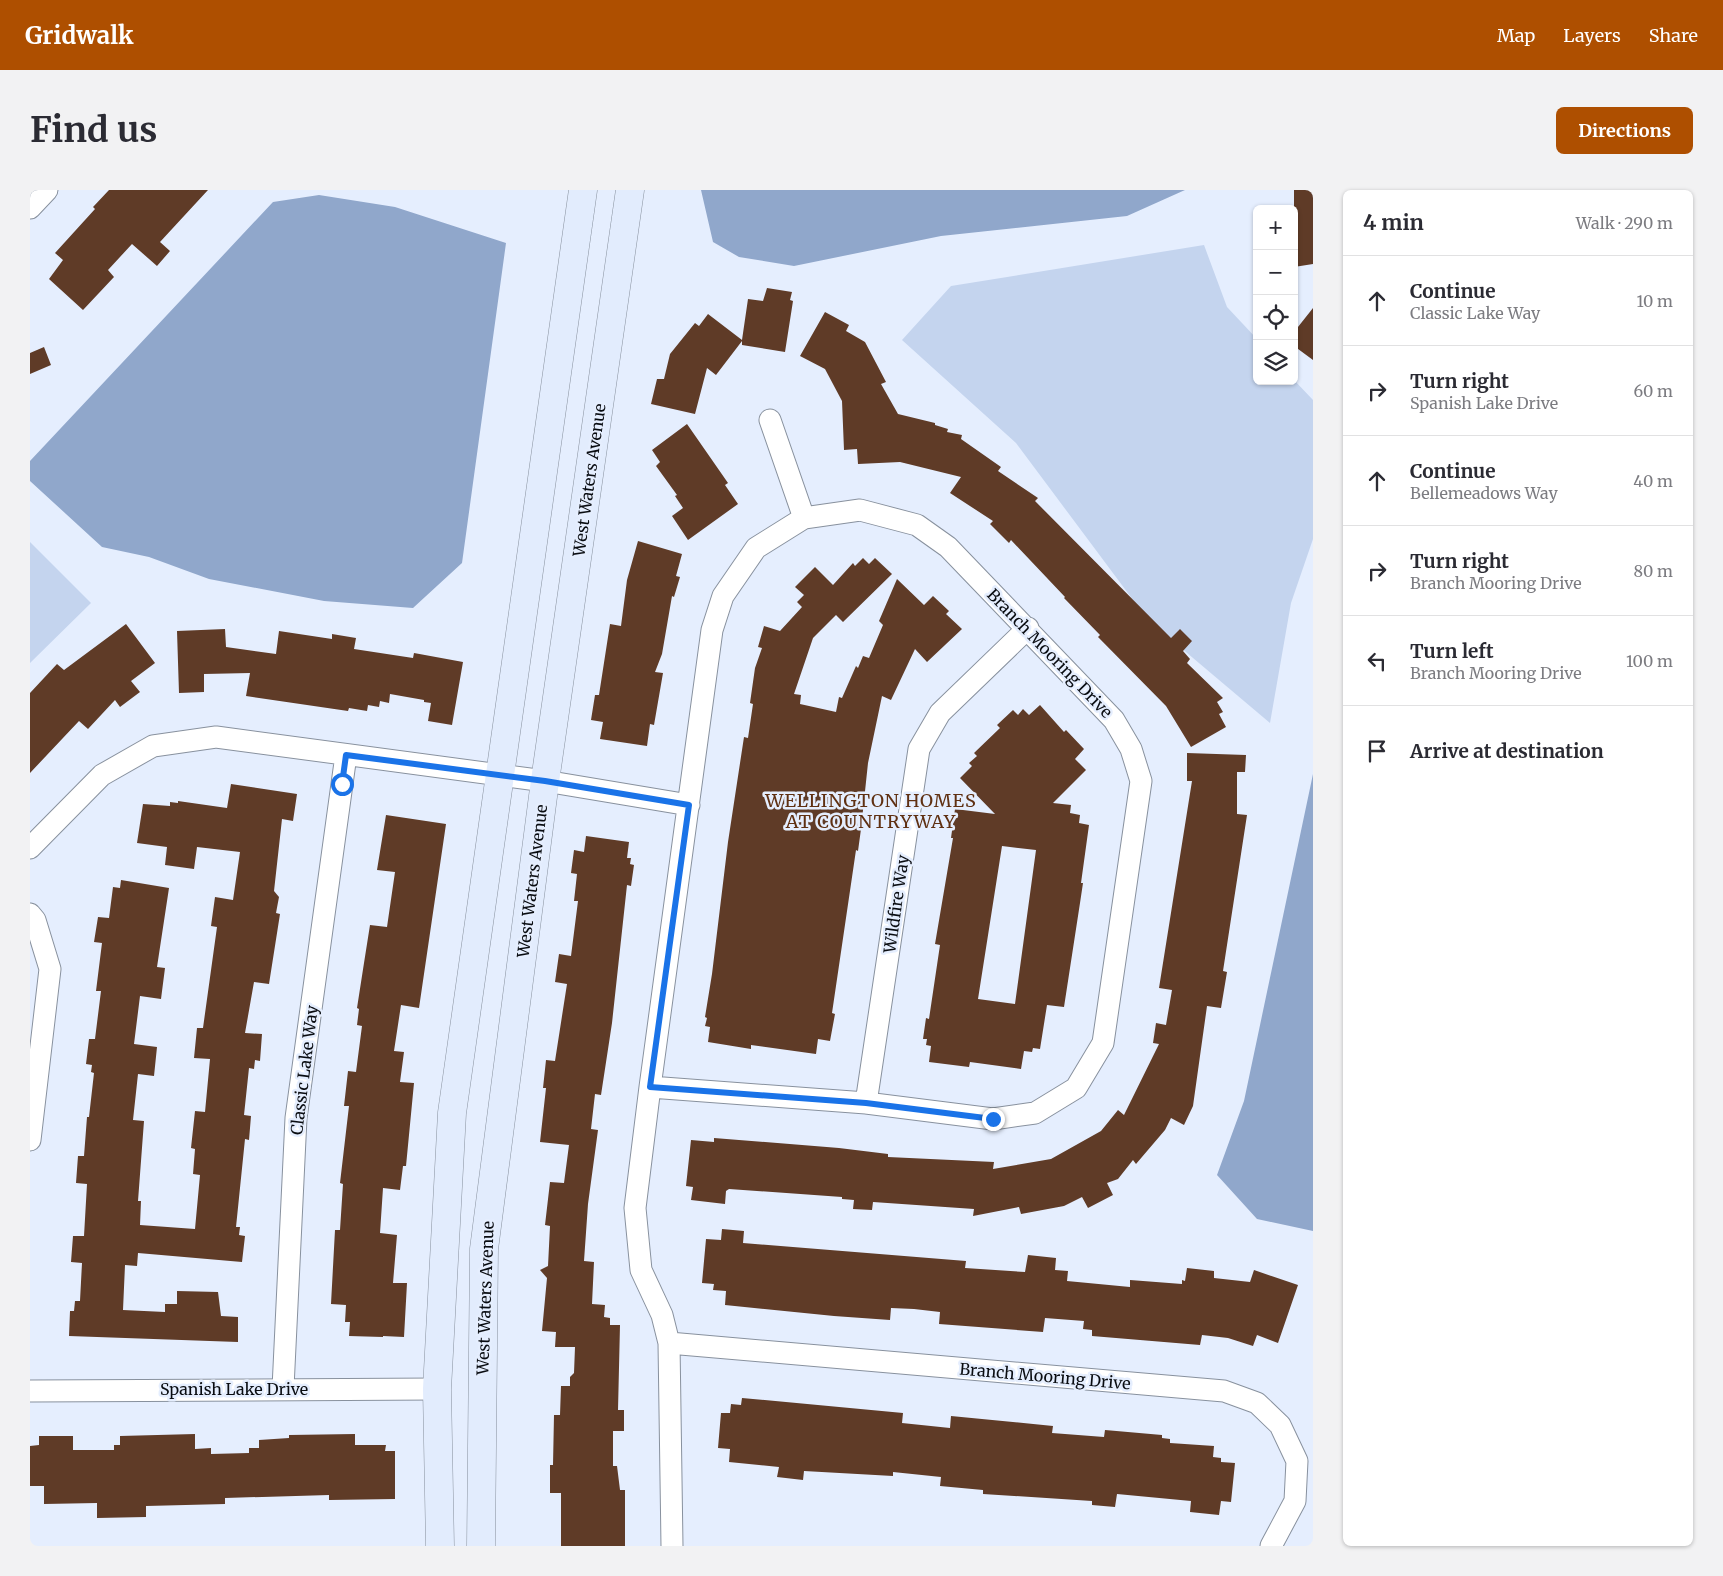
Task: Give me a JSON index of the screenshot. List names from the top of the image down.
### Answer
{
  "streets": {
    "street": [
      "West Waters Avenue",
      "Branch Mooring Drive",
      "Wildfire Way",
      "Classic Lake Way",
      "Spanish Lake Drive"
    ]
  },
  "crossings": [
    ["Branch Mooring Drive", "Wildfire Way"],
    ["Classic Lake Way", "Spanish Lake Drive"]
  ],
  "districts": ["WELLINGTON HOMES AT COUNTRYWAY"],
  "page": {
    "header": "Gridwalk",
    "nav": ["Map", "Layers", "Share"],
    "buttons": "Directions",
    "title": "Find us",
    "heading": ["4 min", "Walk · 290 m"],
    "map_buttons": ["+", "−"],
    "list": [
      ["Continue", "Classic Lake Way", "10 m"],
      ["Turn right", "Spanish Lake Drive", "60 m"],
      ["Continue", "Bellemeadows Way", "40 m"],
      ["Turn right", "Branch Mooring Drive", "80 m"],
      ["Turn left", "Branch Mooring Drive", "100 m"],
      "Arrive at destination"
    ]
  }
}
